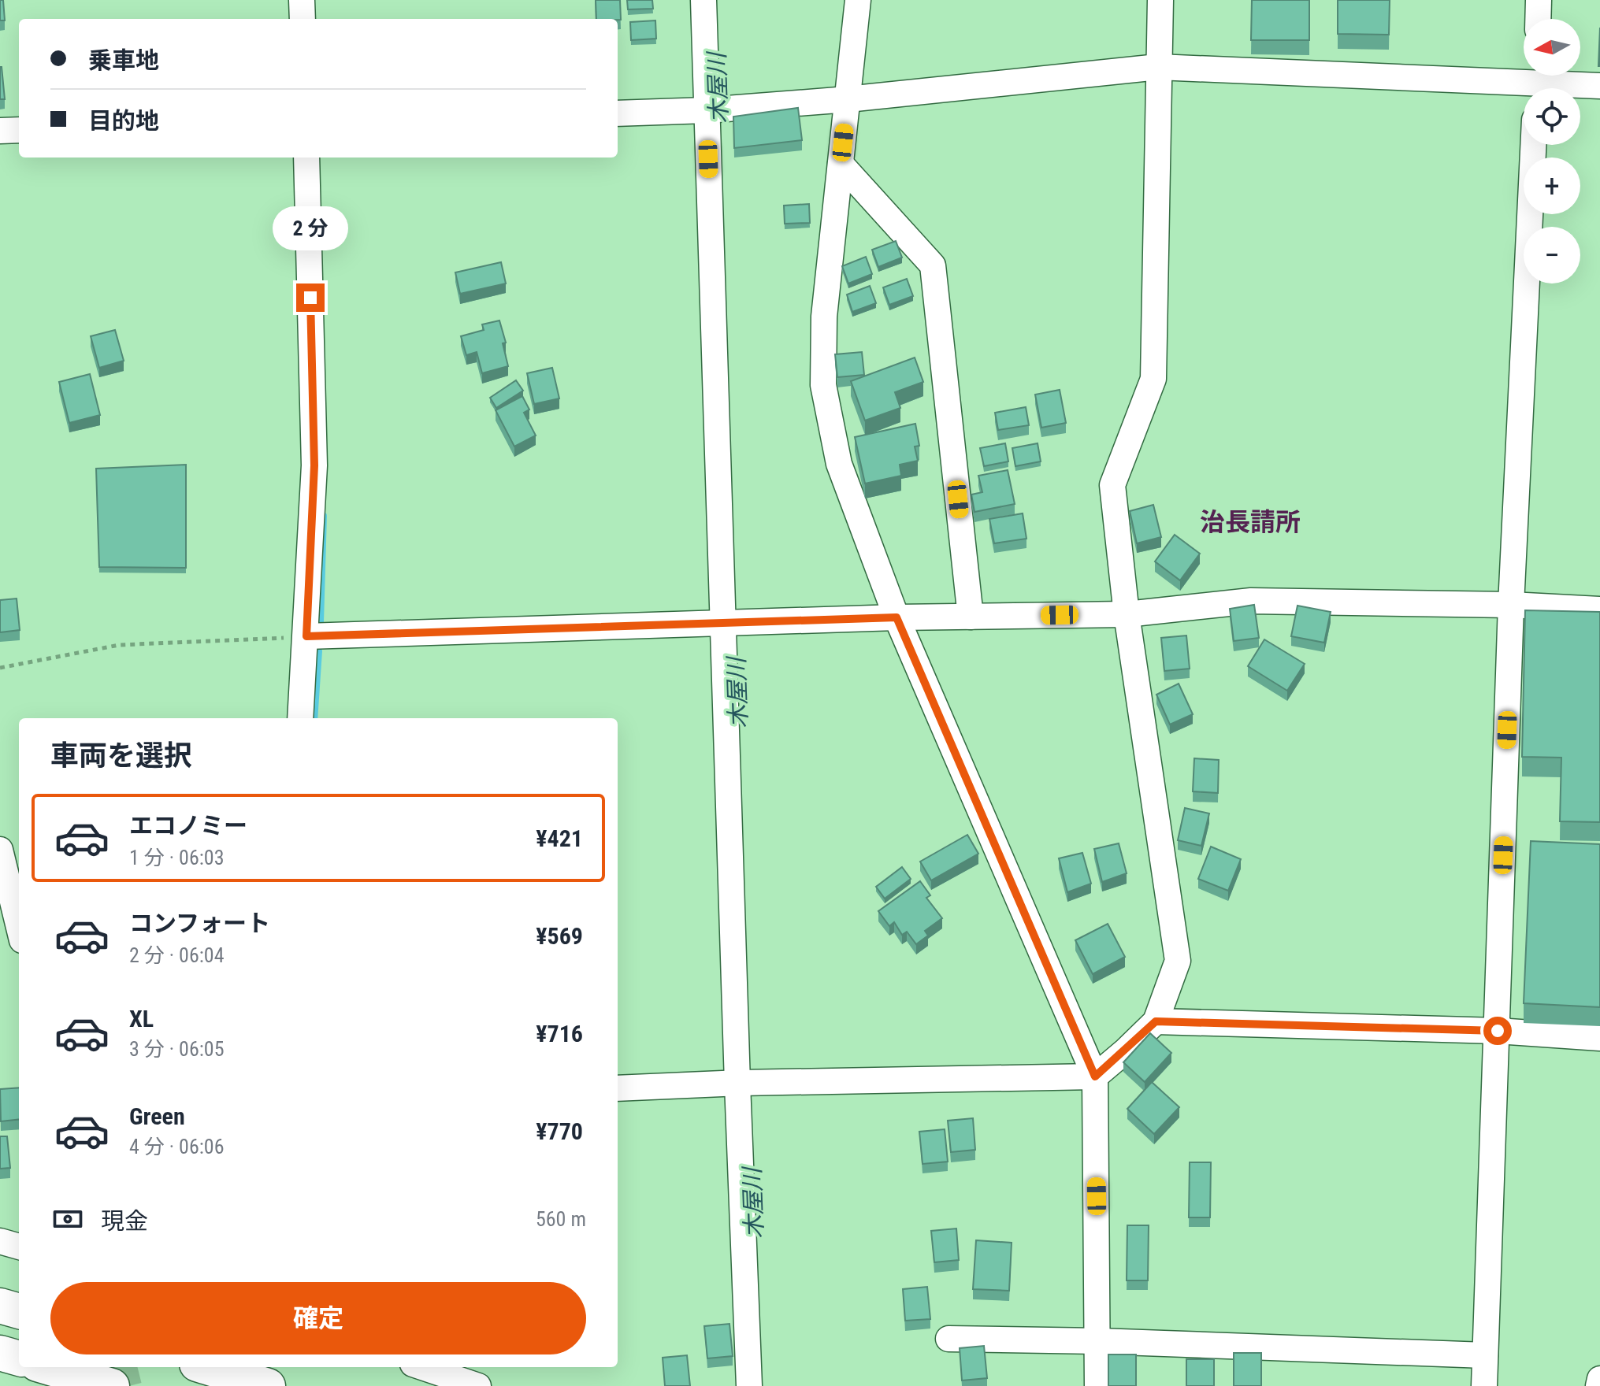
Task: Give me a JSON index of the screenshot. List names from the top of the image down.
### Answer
{
  "districts": ["治長請所"],
  "water": ["木屋川"],
  "north": "left",
  "page": {
    "map_buttons": ["+", "−"],
    "banner": ["乗車地", "目的地"],
    "bubble": "2 分",
    "heading": "車両を選択",
    "list": [
      {
        "name": "エコノミー",
        "note": "1 分 · 06:03",
        "value": "¥421"
      },
      {
        "name": "コンフォート",
        "note": "2 分 · 06:04",
        "value": "¥569"
      },
      {
        "name": "XL",
        "note": "3 分 · 06:05",
        "value": "¥716"
      },
      {
        "name": "Green",
        "note": "4 分 · 06:06",
        "value": "¥770"
      }
    ],
    "pay": ["現金", "560 m"],
    "buttons": "確定"
  }
}
